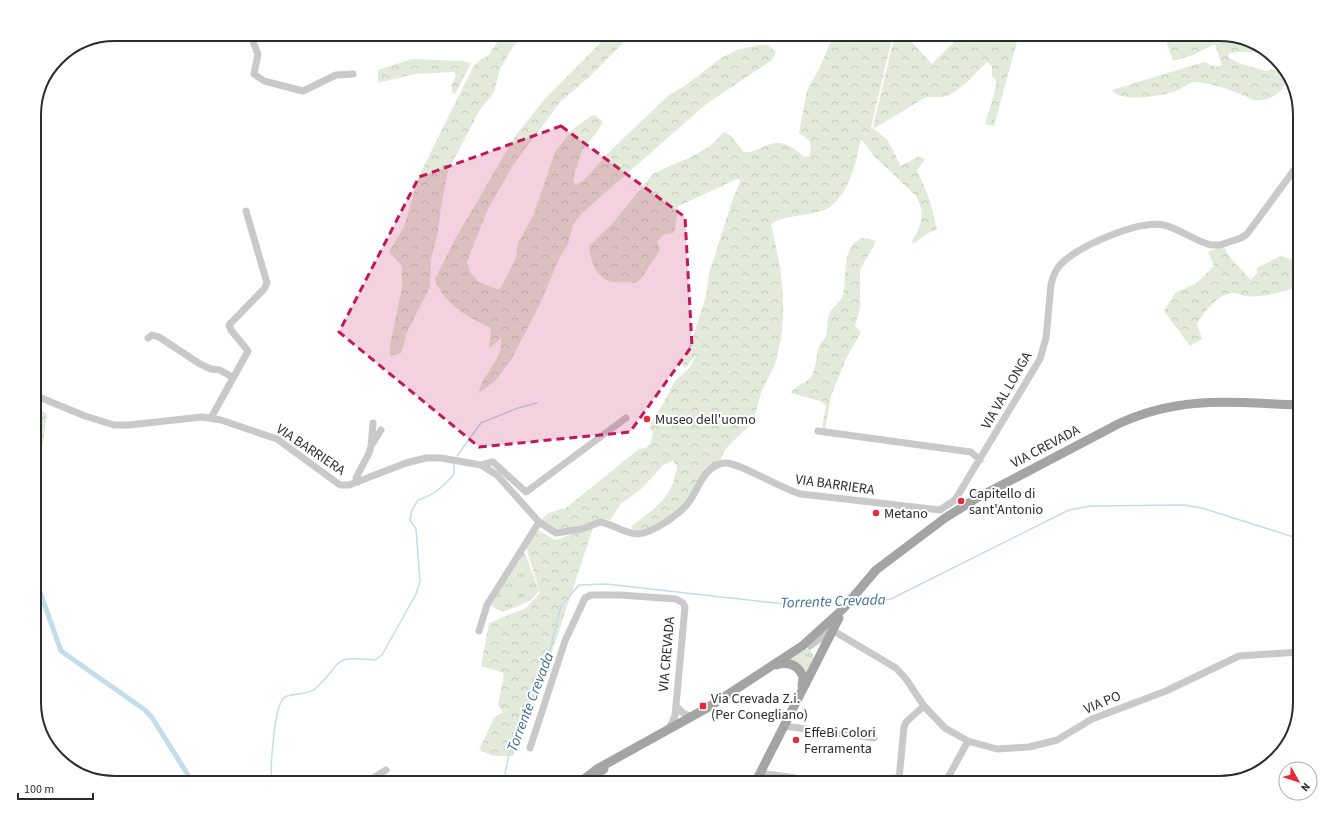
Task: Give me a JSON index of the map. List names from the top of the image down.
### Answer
{
  "streets": {
    "main road": ["VIA CREVADA"],
    "street": ["VIA VAL LONGA", "VIA BARRIERA", "VIA PO"]
  },
  "crossings": [
    ["VIA VAL LONGA", "VIA CREVADA"],
    ["VIA CREVADA", "VIA BARRIERA"],
    ["VIA CREVADA", "VIA PO"]
  ],
  "water": ["Torrente Crevada"],
  "places": {
    "other": [
      "Museo dell'uomo",
      "Capitello di sant'Antonio",
      "Metano",
      "EffeBi Colori Ferramenta"
    ],
    "transit": ["Via Crevada Z.i. (Per Conegliano)"]
  },
  "scale_bar": "100 m",
  "north": "bottom right"
}
